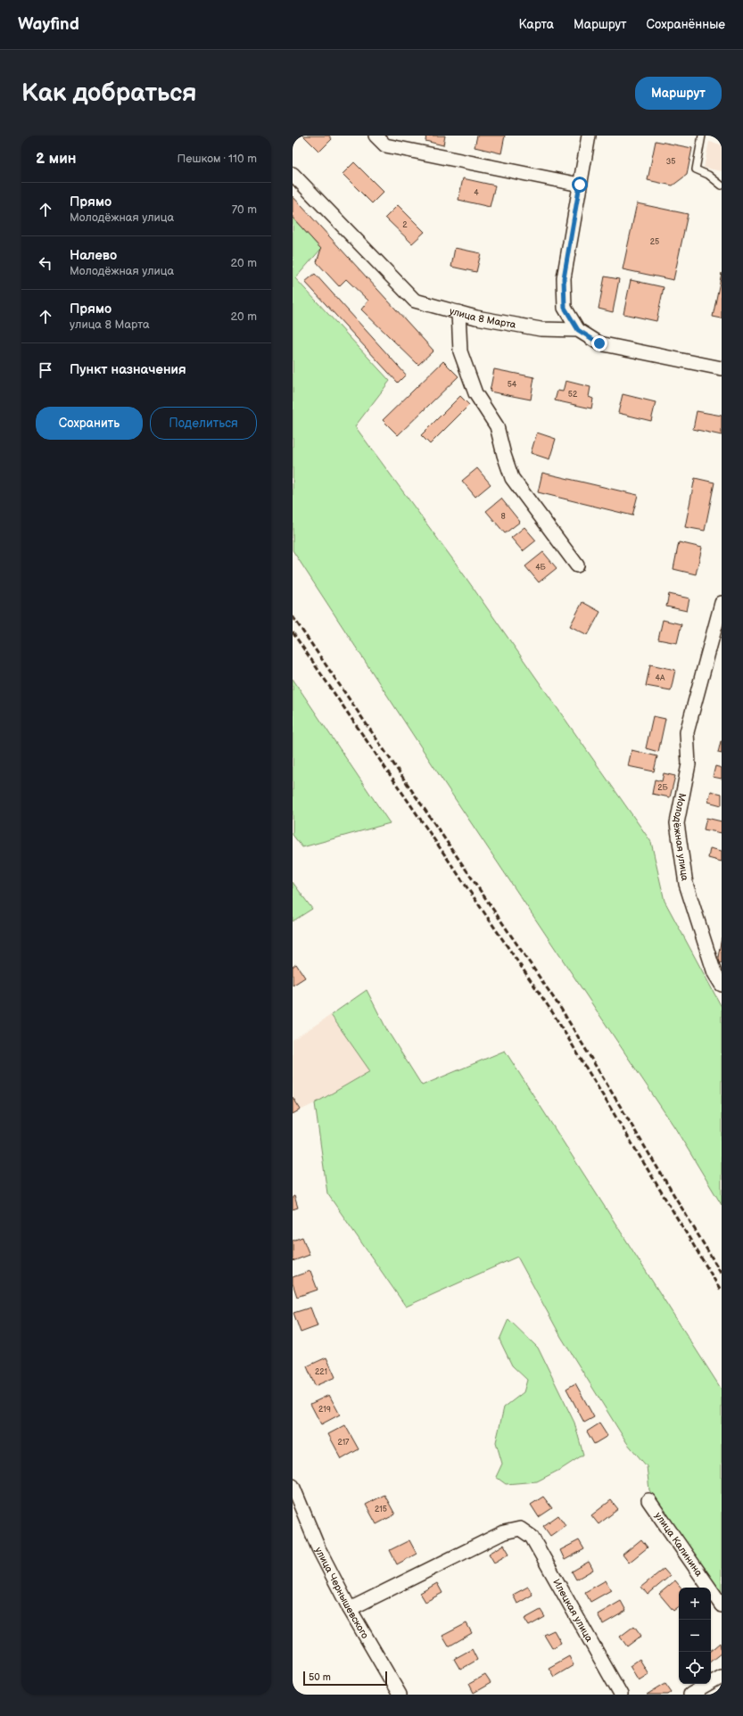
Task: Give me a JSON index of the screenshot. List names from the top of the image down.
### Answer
{
  "streets": {
    "street": [
      "улица 8 Марта",
      "Молодёжная улица",
      "улица Калинина",
      "улица Чернышевского",
      "Илецкая улица"
    ]
  },
  "crossings": [
    ["улица Чернышевского", "Илецкая улица"]
  ],
  "house_numbers": [
    "35",
    "4",
    "2",
    "25",
    "54",
    "52",
    "8",
    "4Б",
    "4А",
    "2Б",
    "221",
    "219",
    "217",
    "215"
  ],
  "scale_bar": "50 m",
  "page": {
    "header": "Wayfind",
    "nav": ["Карта", "Маршрут", "Сохранённые"],
    "buttons": [
      "Маршрут",
      ["Сохранить", "Поделиться"]
    ],
    "title": "Как добраться",
    "heading": ["2 мин", "Пешком · 110 m"],
    "list": [
      ["Прямо", "Молодёжная улица", "70 m"],
      ["Налево", "Молодёжная улица", "20 m"],
      ["Прямо", "улица 8 Марта", "20 m"],
      "Пункт назначения"
    ],
    "map_buttons": ["+", "−"],
    "scale": "50 m"
  }
}
